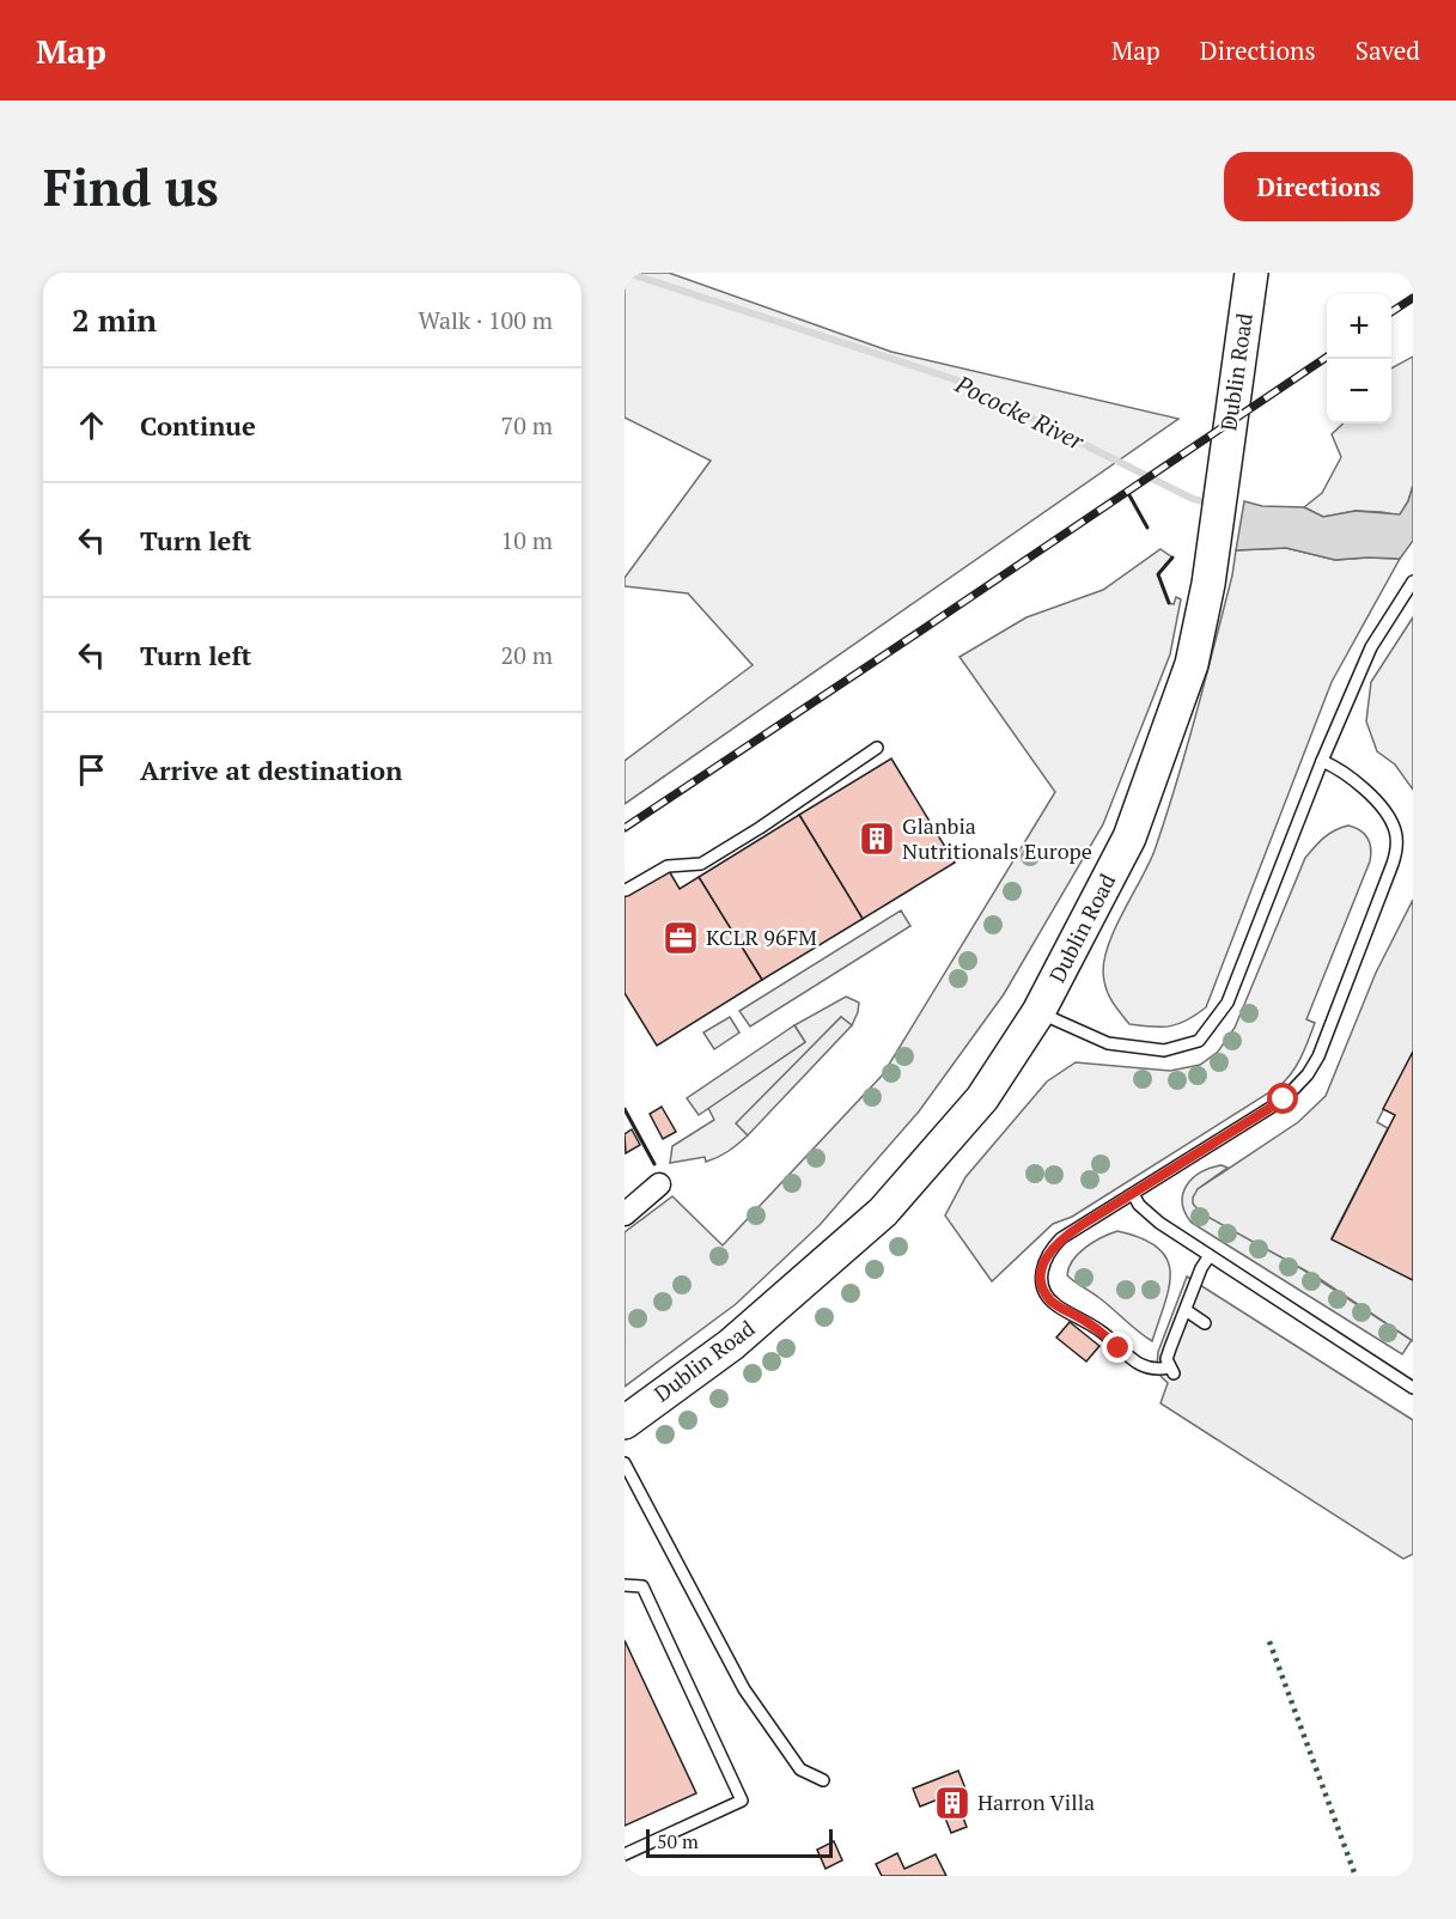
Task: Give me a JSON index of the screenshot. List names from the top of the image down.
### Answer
{
  "streets": {
    "main road": ["Dublin Road"]
  },
  "water": ["Pococke River"],
  "places": {
    "building": ["Glanbia Nutritionals Europe", "Harron Villa"],
    "office": ["KCLR 96FM"]
  },
  "scale_bar": "50 m",
  "page": {
    "header": "Map",
    "nav": ["Map", "Directions", "Saved"],
    "buttons": "Directions",
    "title": "Find us",
    "heading": ["2 min", "Walk · 100 m"],
    "map_buttons": ["+", "−"],
    "list": [
      ["Continue", "70 m"],
      ["Turn left", "10 m"],
      ["Turn left", "20 m"],
      "Arrive at destination"
    ],
    "scale": "50 m"
  }
}
